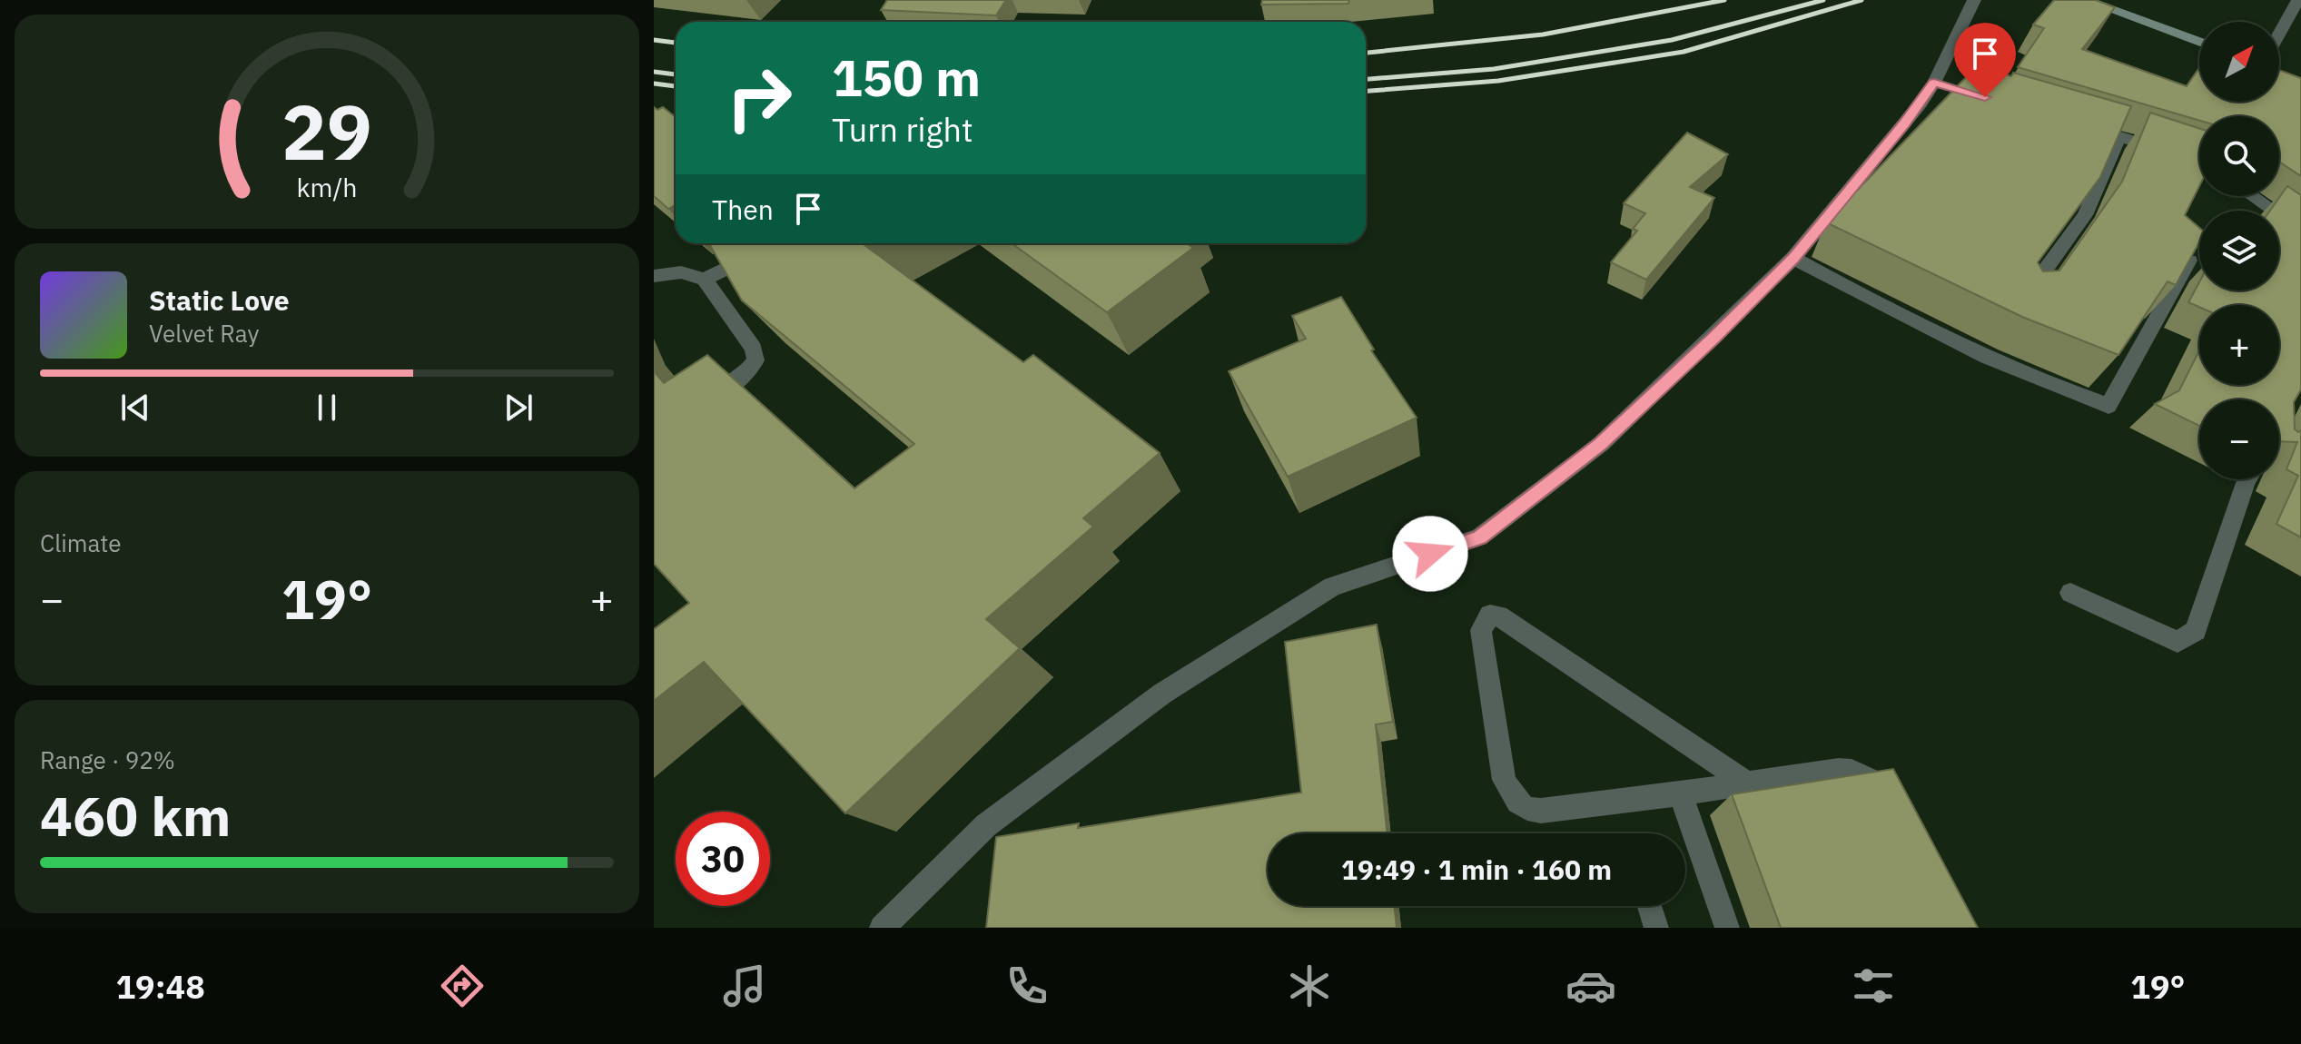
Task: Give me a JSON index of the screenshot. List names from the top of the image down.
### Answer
{
  "north": "top right",
  "page": {
    "map_buttons": ["+", "−"],
    "turn": ["150 m", "Turn right"],
    "then": "Then",
    "song": ["Static Love", "Velvet Ray"],
    "tile": [
      "Climate",
      ["Range · 92%", "460 km"]
    ],
    "heat": ["−", "19°", "+"],
    "limit": "30",
    "trip": "19:49 · 1 min · 160 m",
    "tabs": ["19:48", "19°"],
    "gauge": ["29", "km/h"]
  }
}
